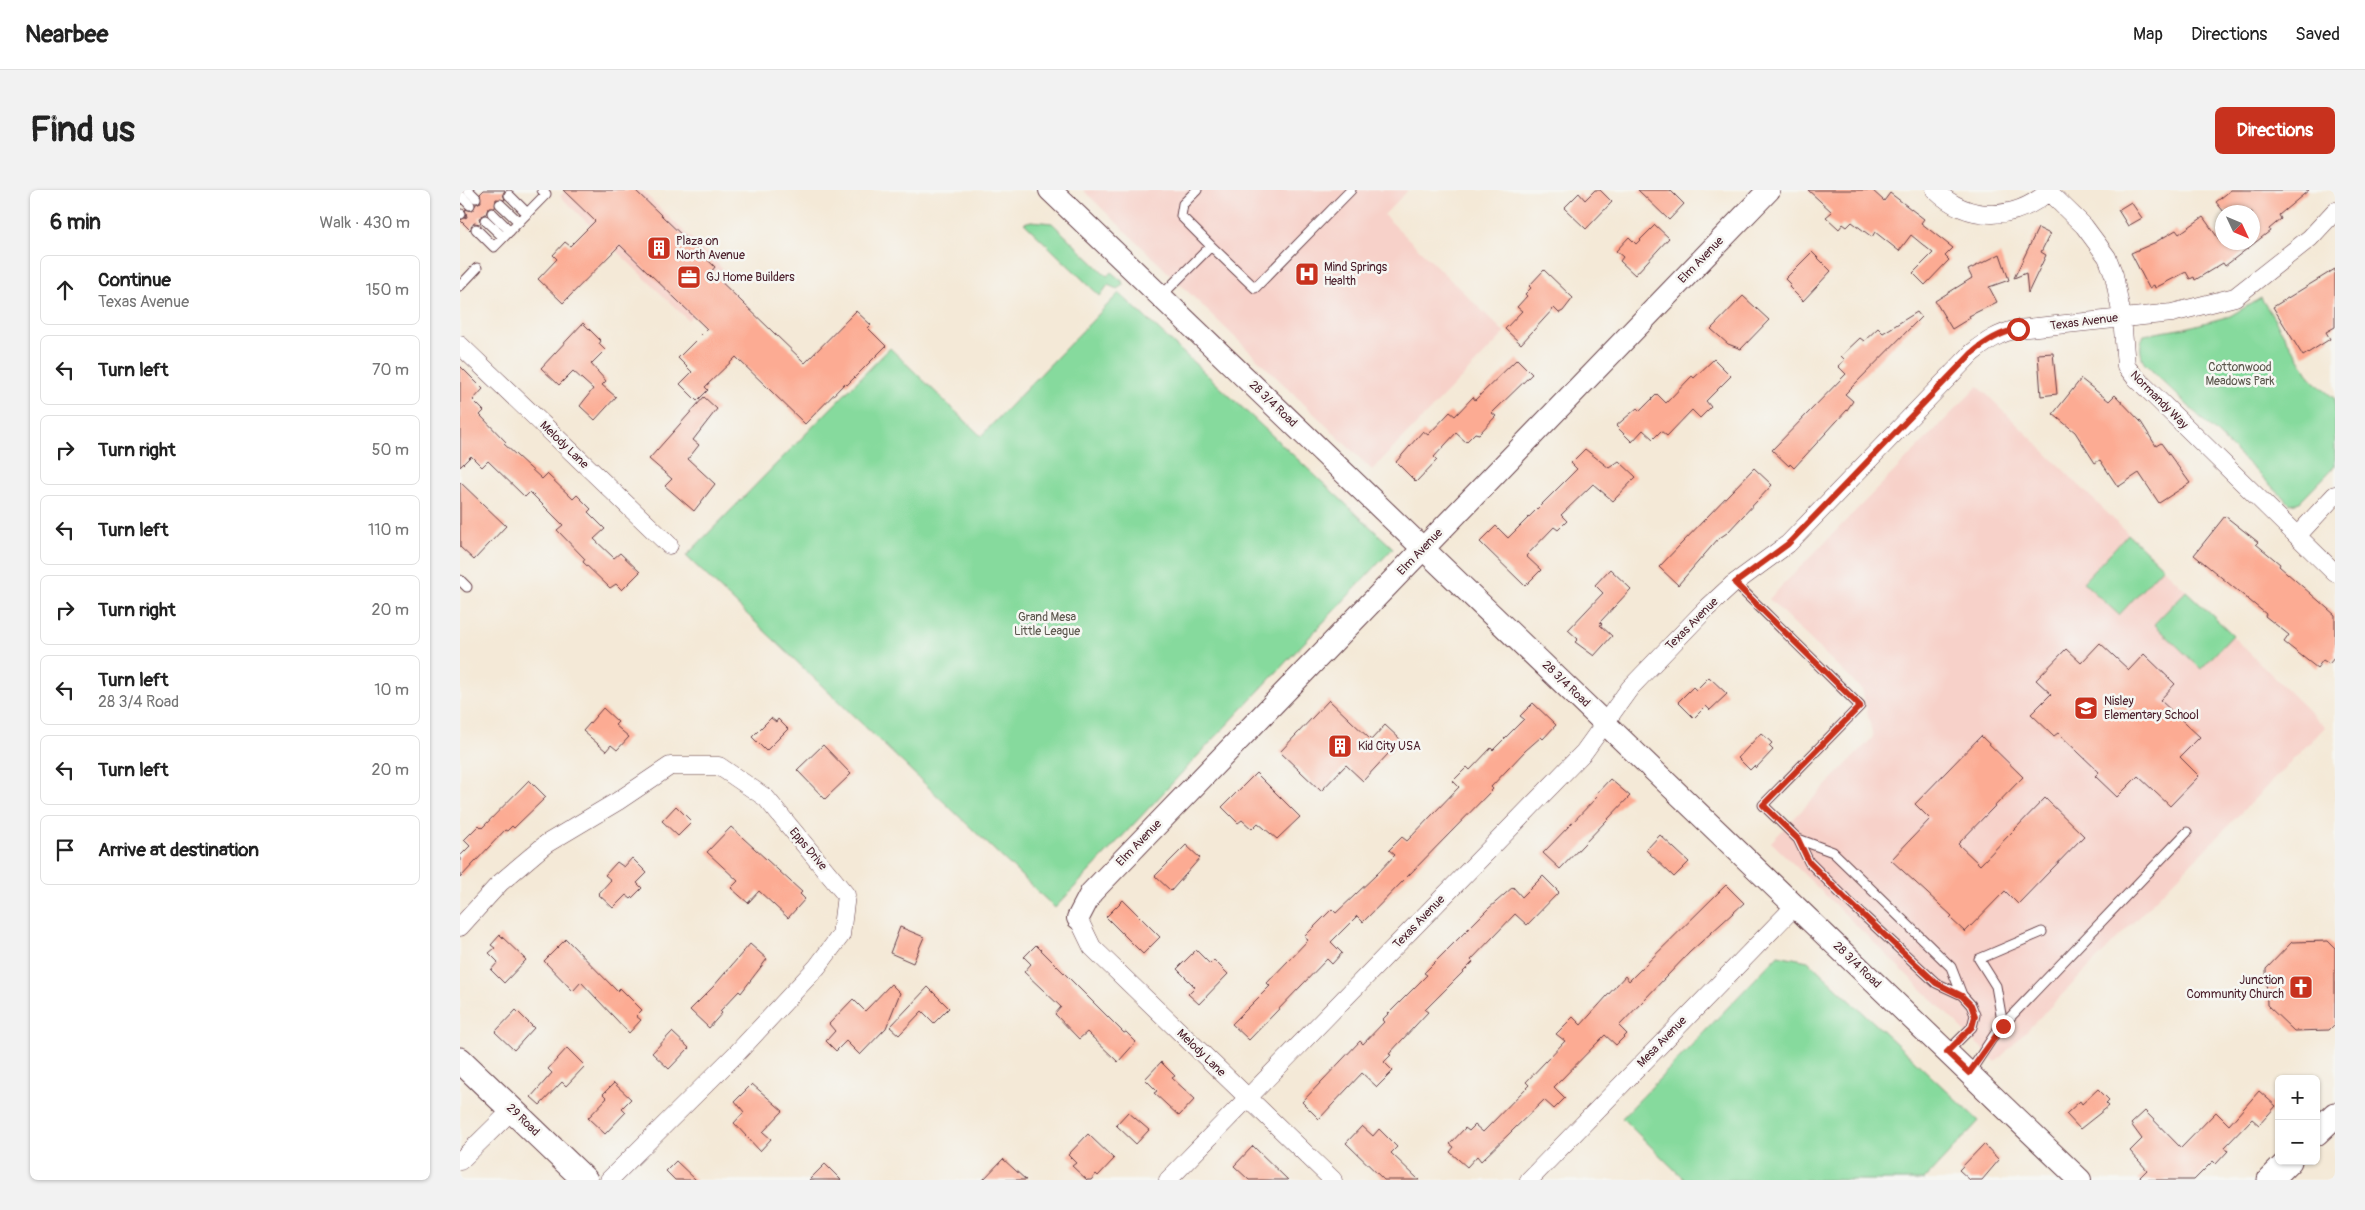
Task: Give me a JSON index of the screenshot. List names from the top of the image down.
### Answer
{
  "streets": {
    "main road": ["29 Road"],
    "street": [
      "Elm Avenue",
      "Texas Avenue",
      "Normandy Way",
      "28 3/4 Road",
      "Melody Lane",
      "Epps Drive",
      "Mesa Avenue"
    ]
  },
  "crossings": [
    ["Elm Avenue", "28 3/4 Road"],
    ["Elm Avenue", "Melody Lane"],
    ["Texas Avenue", "Normandy Way"],
    ["Texas Avenue", "28 3/4 Road"],
    ["Texas Avenue", "Melody Lane"],
    ["28 3/4 Road", "Mesa Avenue"]
  ],
  "parks": ["Cottonwood Meadows Park", "Grand Mesa Little League"],
  "places": {
    "building": ["Plaza on North Avenue", "Kid City USA"],
    "hospital": ["Mind Springs Health"],
    "office": ["GJ Home Builders"],
    "school or university": ["Nisley Elementary School"],
    "church": ["Junction Community Church"]
  },
  "north": "bottom right",
  "page": {
    "header": "Nearbee",
    "nav": ["Map", "Directions", "Saved"],
    "buttons": "Directions",
    "title": "Find us",
    "heading": ["6 min", "Walk · 430 m"],
    "list": [
      ["Continue", "Texas Avenue", "150 m"],
      ["Turn left", "70 m"],
      ["Turn right", "50 m"],
      ["Turn left", "110 m"],
      ["Turn right", "20 m"],
      ["Turn left", "28 3/4 Road", "10 m"],
      ["Turn left", "20 m"],
      "Arrive at destination"
    ],
    "map_buttons": ["+", "−"]
  }
}
